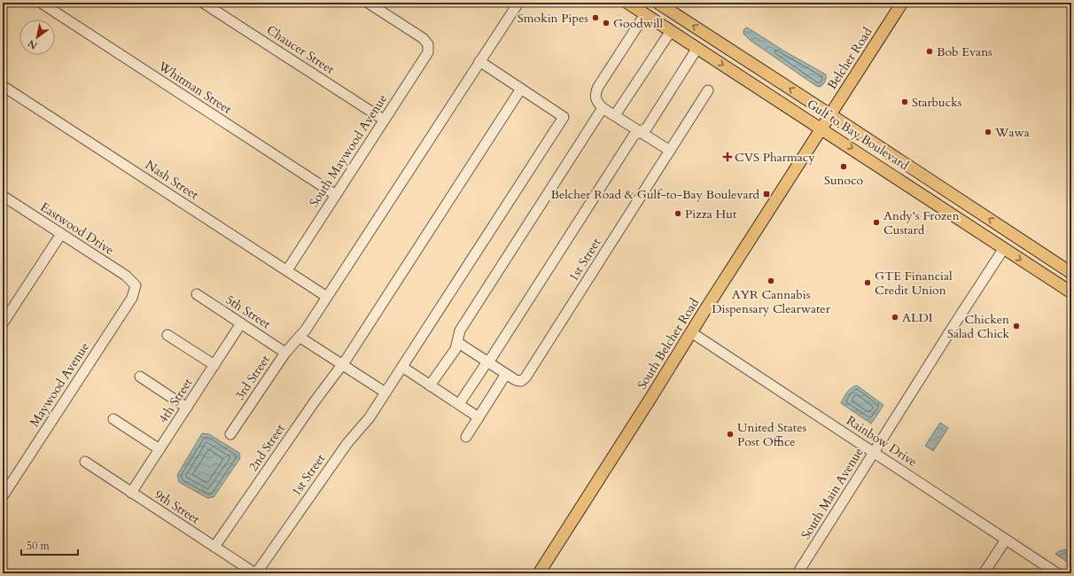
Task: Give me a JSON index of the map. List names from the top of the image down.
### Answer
{
  "streets": {
    "main road": ["Belcher Road", "Gulf to Bay Boulevard", "South Belcher Road"],
    "street": [
      "Chaucer Street",
      "Whitman Street",
      "South Maywood Avenue",
      "Nash Street",
      "Eastwood Drive",
      "1st Street",
      "5th Street",
      "3rd Street",
      "Maywood Avenue",
      "4th Street",
      "Rainbow Drive",
      "2nd Street",
      "South Main Avenue",
      "9th Street"
    ]
  },
  "crossings": [
    ["Chaucer Street", "South Maywood Avenue"],
    ["Belcher Road", "Gulf to Bay Boulevard"],
    ["Belcher Road", "South Belcher Road"],
    ["Whitman Street", "South Maywood Avenue"],
    ["Gulf to Bay Boulevard", "South Belcher Road"],
    ["Gulf to Bay Boulevard", "South Main Avenue"],
    ["South Maywood Avenue", "Nash Street"],
    ["Nash Street", "3rd Street"],
    ["Eastwood Drive", "Maywood Avenue"],
    ["1st Street", "2nd Street"],
    ["1st Street", "9th Street"],
    ["5th Street", "3rd Street"],
    ["5th Street", "4th Street"],
    ["South Belcher Road", "Rainbow Drive"],
    ["4th Street", "9th Street"],
    ["Rainbow Drive", "South Main Avenue"],
    ["2nd Street", "9th Street"]
  ],
  "places": {
    "other": [
      "Smokin Pipes",
      "Goodwill",
      "Bob Evans",
      "Starbucks",
      "Wawa",
      "Sunoco",
      "Pizza Hut",
      "Andy's Frozen Custard",
      "AYR Cannabis Dispensary Clearwater",
      "GTE Financial Credit Union",
      "ALDI",
      "Chicken Salad Chick",
      "United States Post Office"
    ],
    "health": ["CVS Pharmacy"],
    "transit": ["Belcher Road & Gulf-to-Bay Boulevard"]
  },
  "scale_bar": "50 m",
  "north": "bottom left"
}
